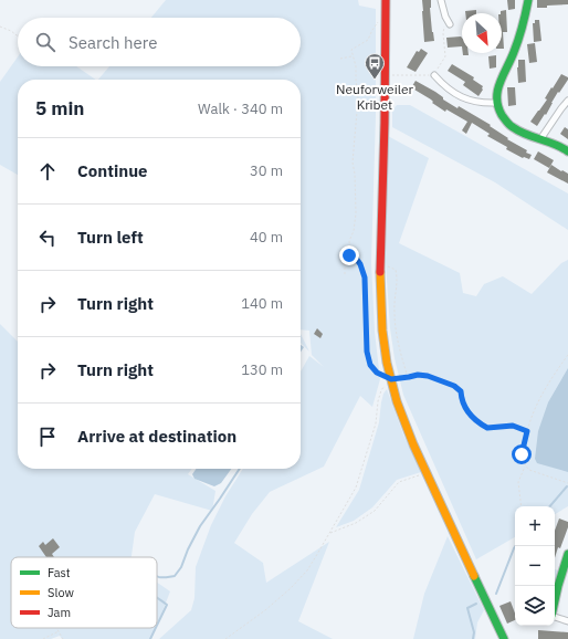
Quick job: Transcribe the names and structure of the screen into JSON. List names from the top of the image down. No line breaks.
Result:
{"places":{"bus stop":["Neuforweiler Kribet"]},"legend":["Fast","Slow","Jam"],"north":"bottom right","page":{"search":"Search here","heading":["5 min","Walk · 340 m"],"list":[["Continue","30 m"],["Turn left","40 m"],["Turn right","140 m"],["Turn right","130 m"],"Arrive at destination"],"map_buttons":["+","−"]}}
